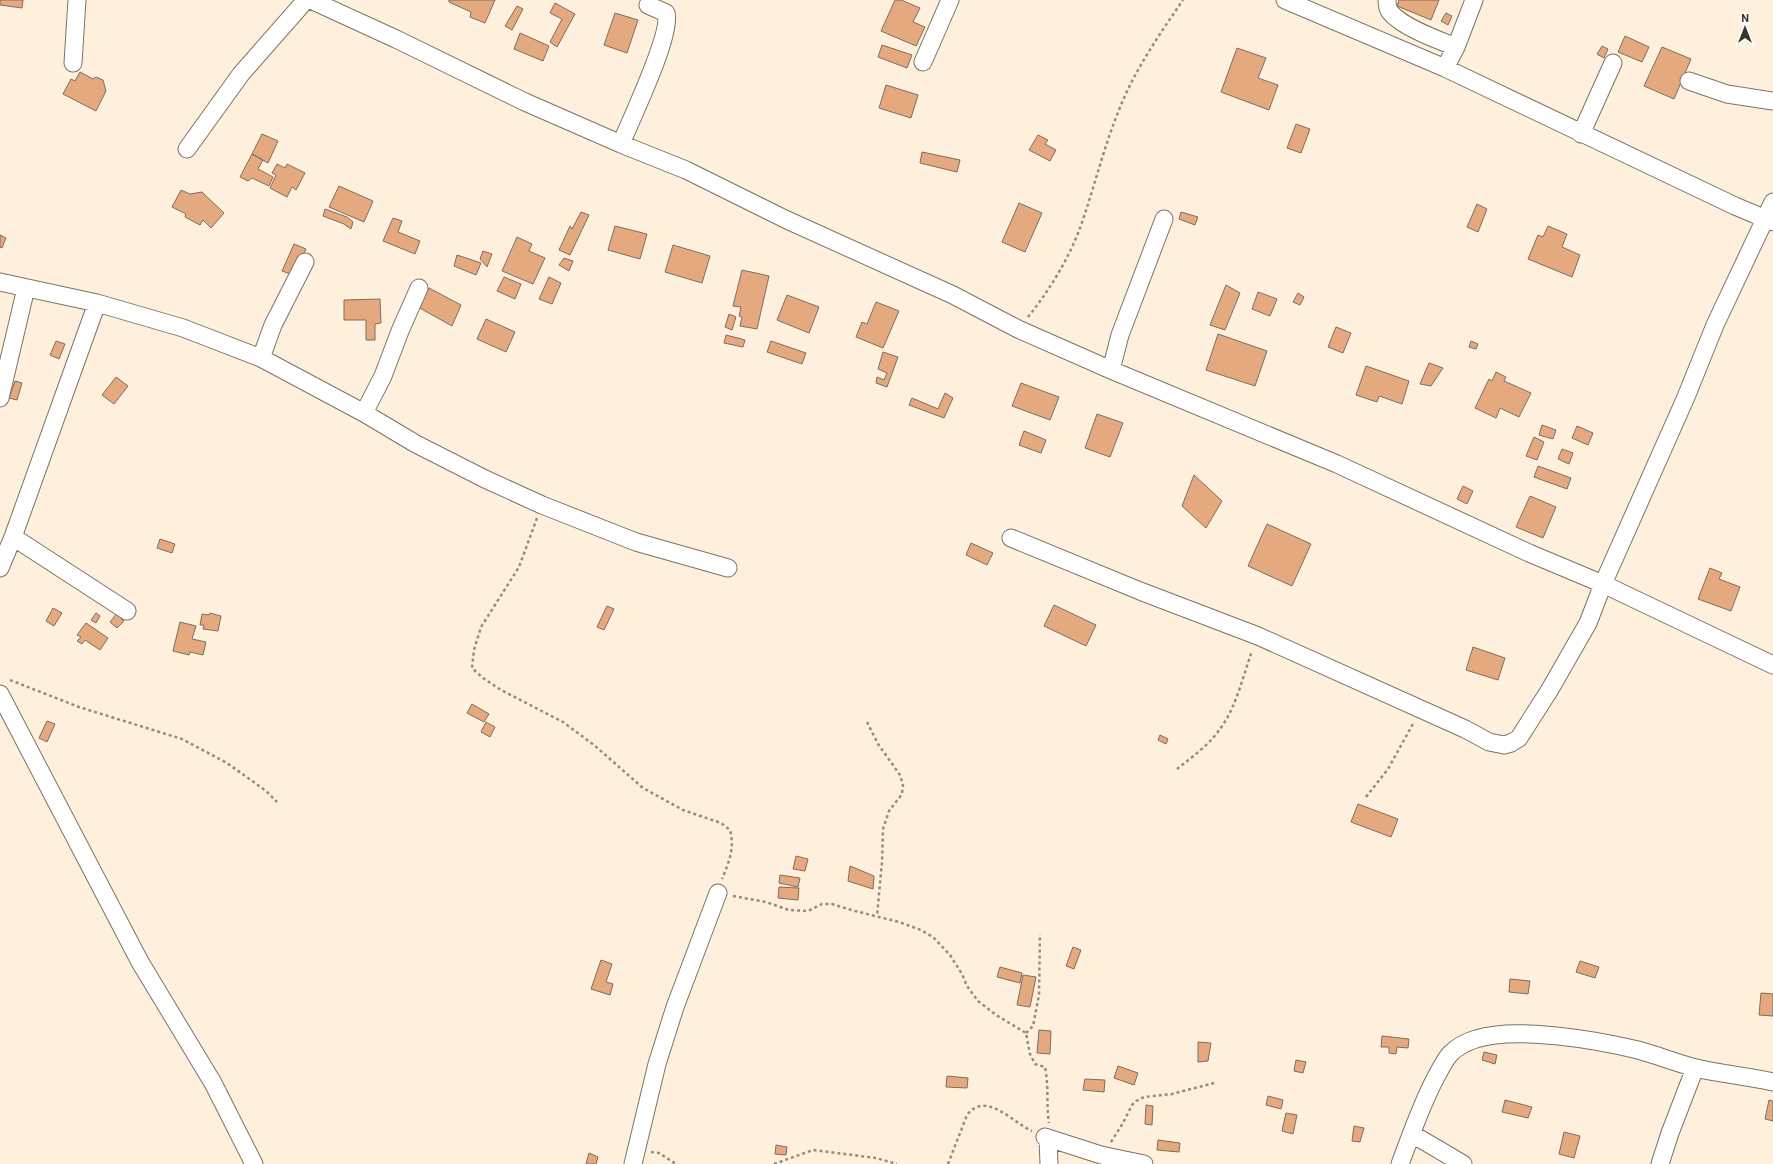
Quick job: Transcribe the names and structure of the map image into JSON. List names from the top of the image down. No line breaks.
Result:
{"north":"top"}
